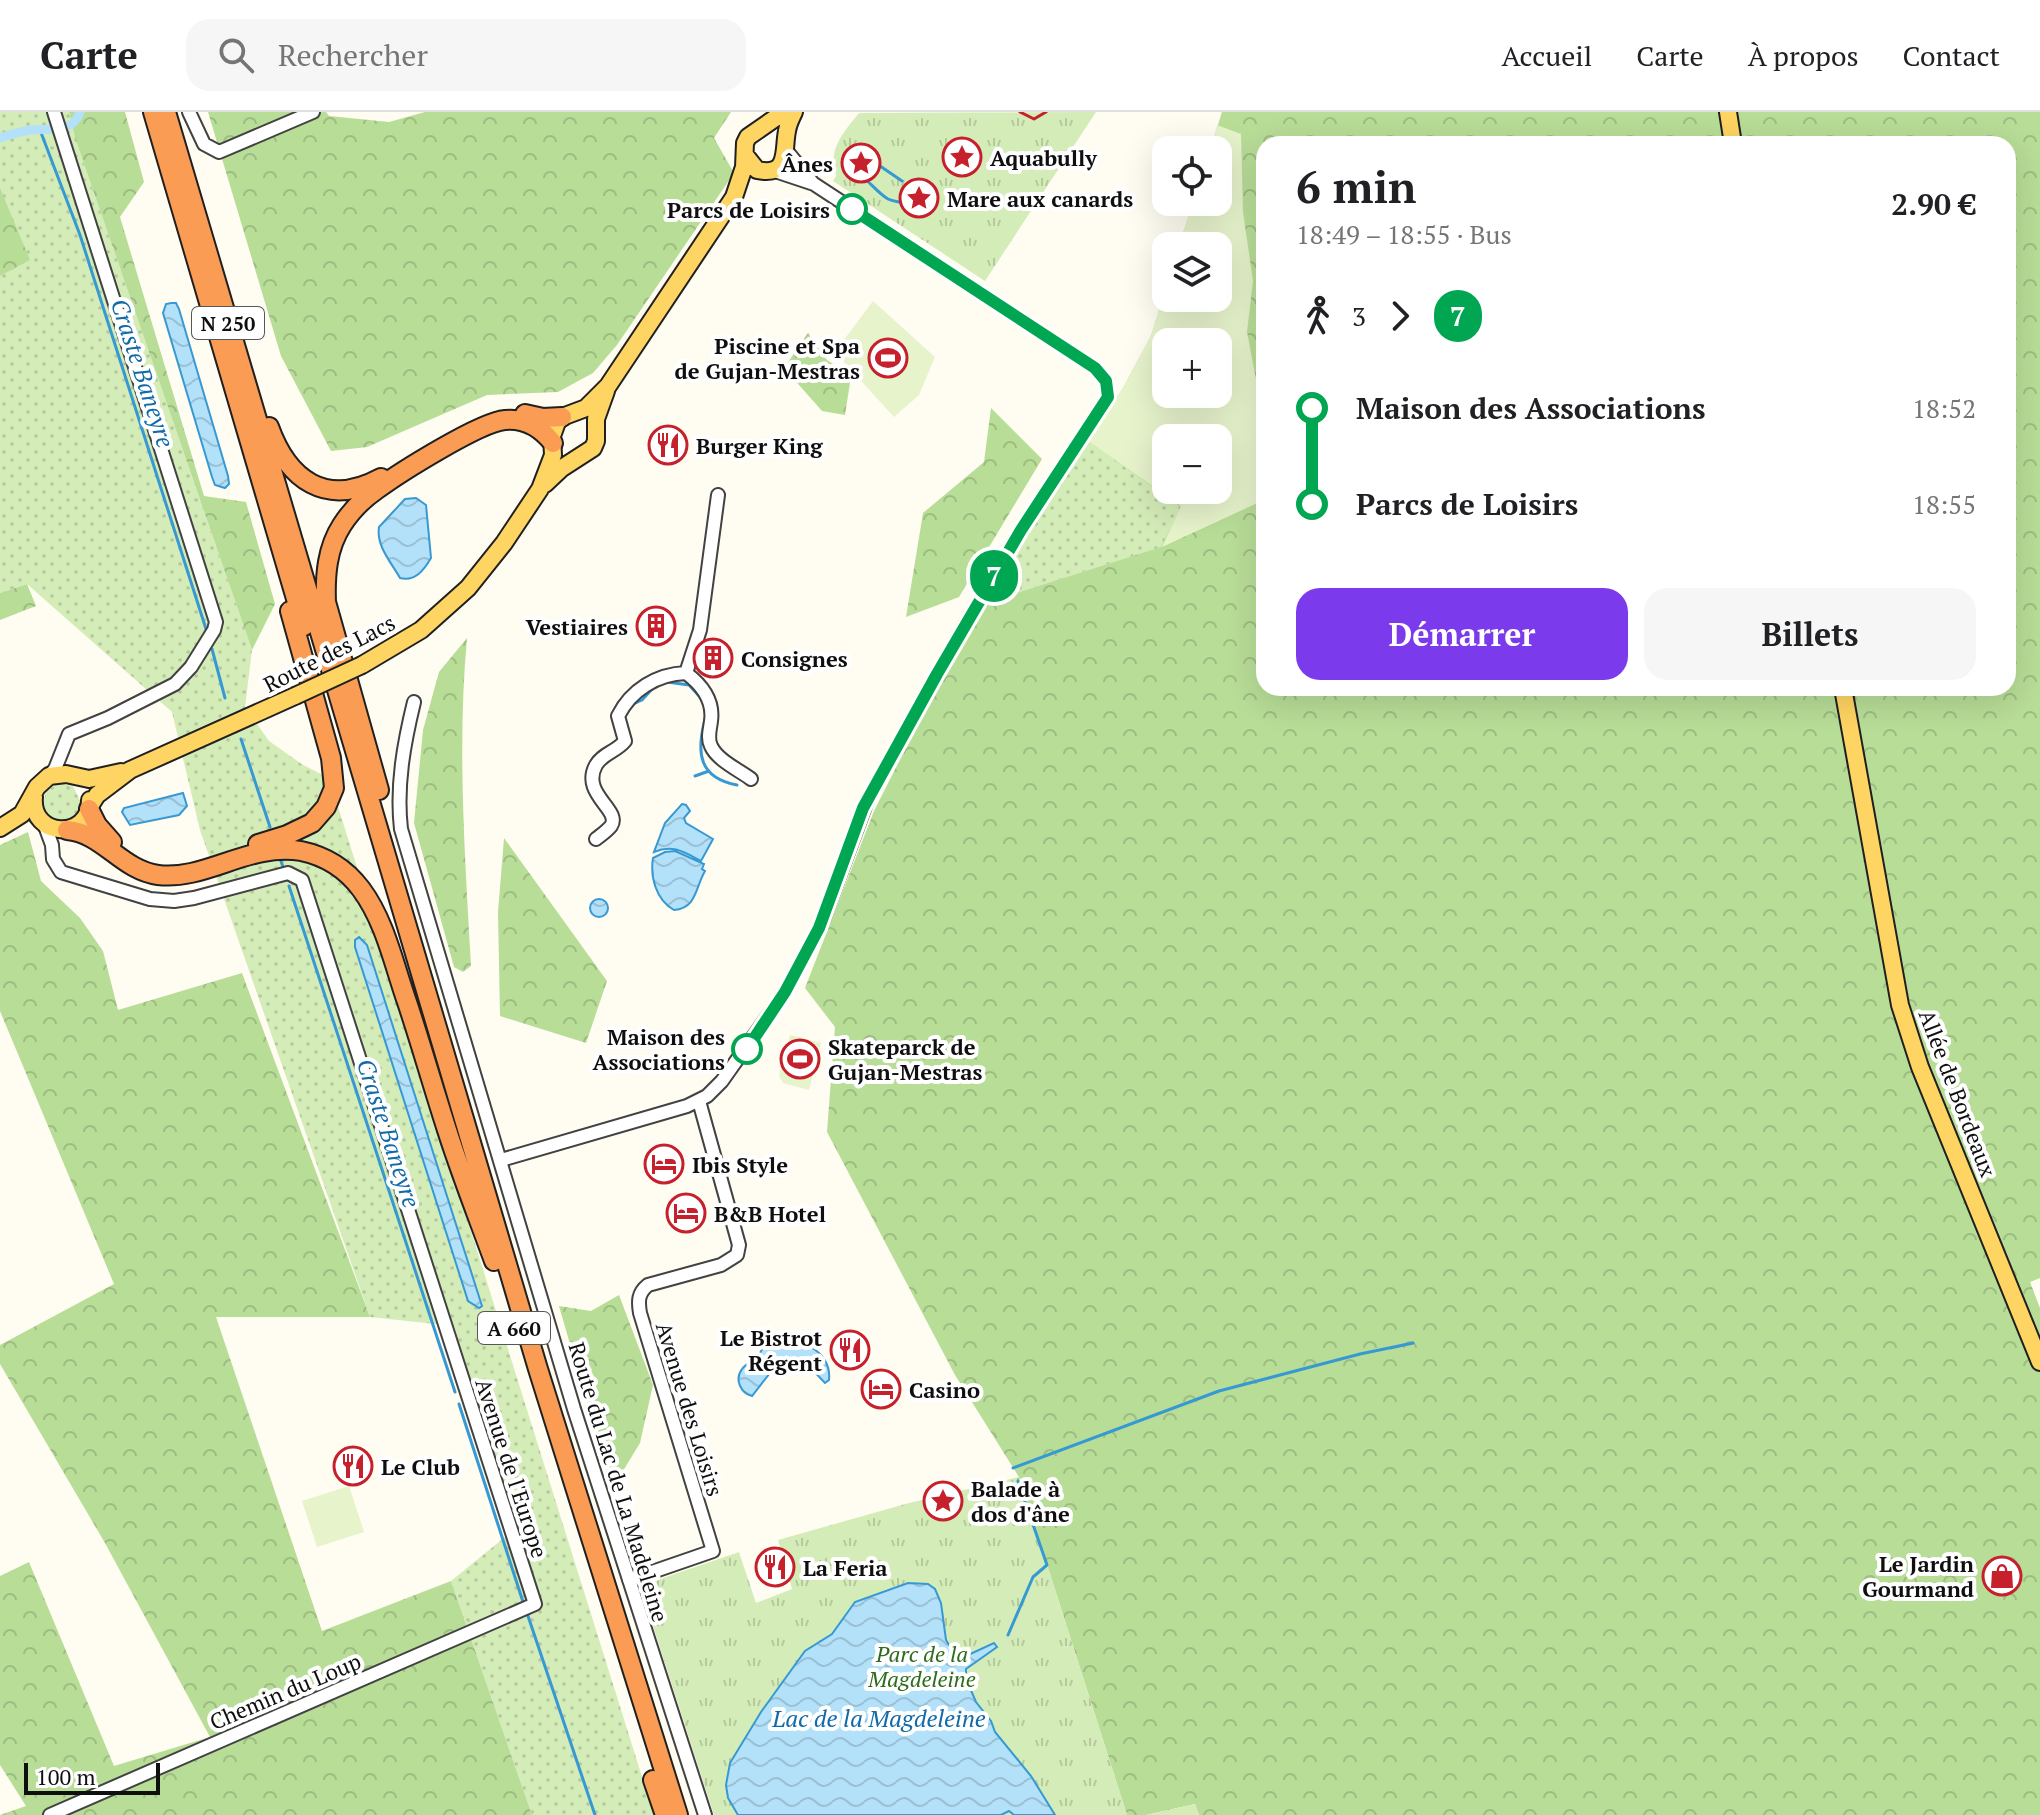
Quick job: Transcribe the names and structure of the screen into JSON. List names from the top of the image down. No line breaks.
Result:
{"streets":{"highway":["N 250","A 660"],"main road":["Route des Lacs","Allée de Bordeaux"],"street":["Avenue des Loisirs","Avenue de l'Europe","Route du Lac de La Madeleine","Chemin du Loup"]},"crossings":[["N 250","A 660"],["Route des Lacs","Avenue de l'Europe"],["Avenue des Loisirs","Route du Lac de La Madeleine"],["Avenue de l'Europe","Chemin du Loup"]],"water":["Craste Baneyre","Lac de la Magdeleine"],"parks":["Parc de la Magdeleine"],"places":{"place":["Aquabully","Ânes","Mare aux canards","Balade à dos d'âne"],"other":["Parcs de Loisirs","Maison des Associations"],"sports":["Piscine et Spa de Gujan-Mestras","Skateparck de Gujan-Mestras"],"restaurant":["Burger King","Le Bistrot Régent","Le Club","La Feria"],"building":["Vestiaires","Consignes"],"hotel":["Ibis Style","B&B Hotel","Casino"],"shop":["Le Jardin Gourmand"]},"lines":["bus line 7"],"scale_bar":"100 m","page":{"header":"Carte","search":"Rechercher","nav":["Accueil","Carte","À propos","Contact"],"on_map":"7","map_buttons":["+","−"],"heading":["6 min","18:49 – 18:55 · Bus","2.90 €"],"legs":["3","7"],"list":[{"name":"Maison des Associations","value":"18:52"},{"name":"Parcs de Loisirs","value":"18:55"}],"buttons":["Démarrer","Billets"],"scale":"100 m"}}
